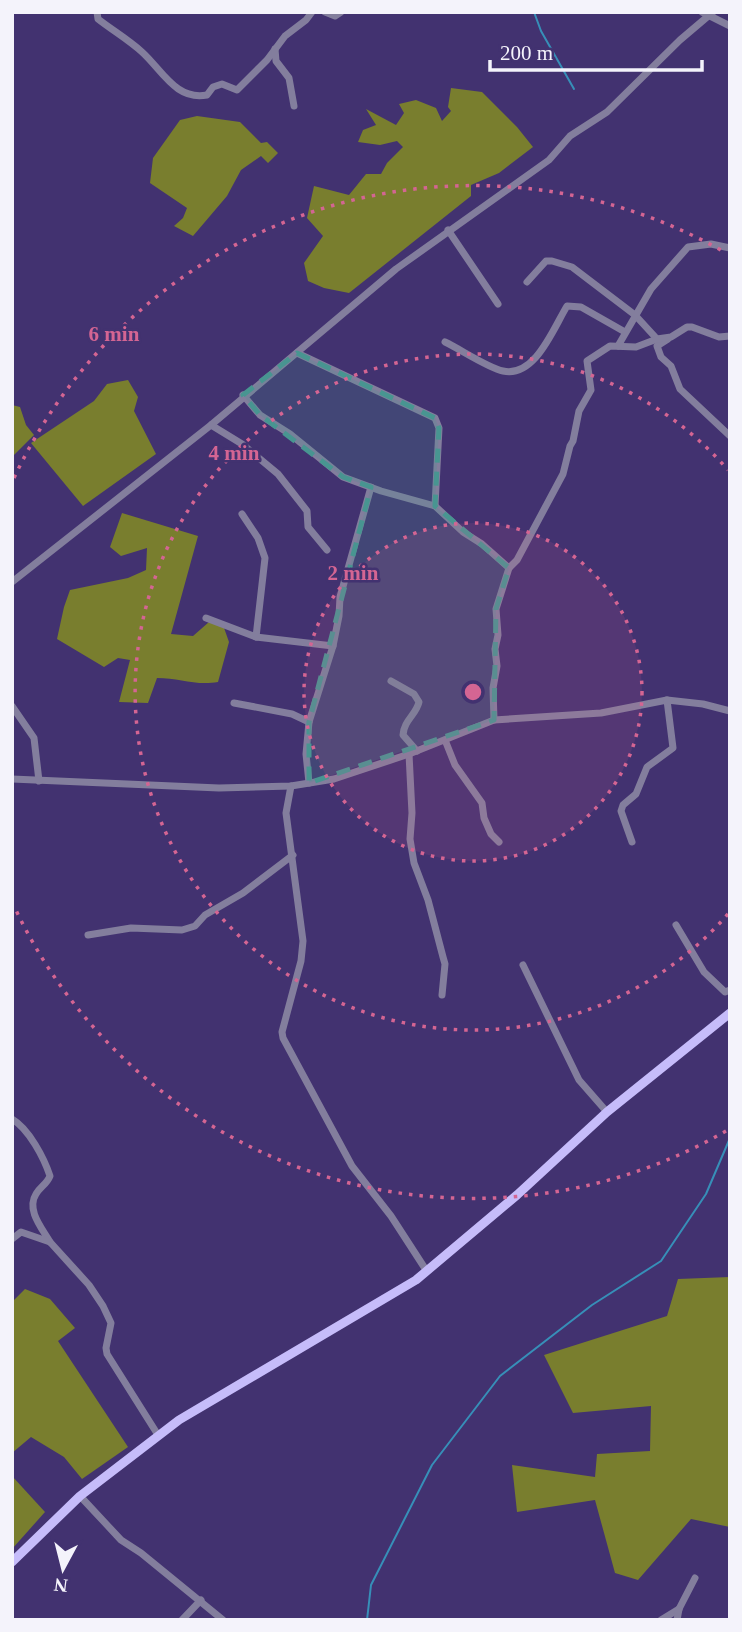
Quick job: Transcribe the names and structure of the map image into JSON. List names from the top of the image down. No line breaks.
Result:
{"scale_bar":"200 m","north":"bottom","rings":["6 min","4 min","2 min"]}
